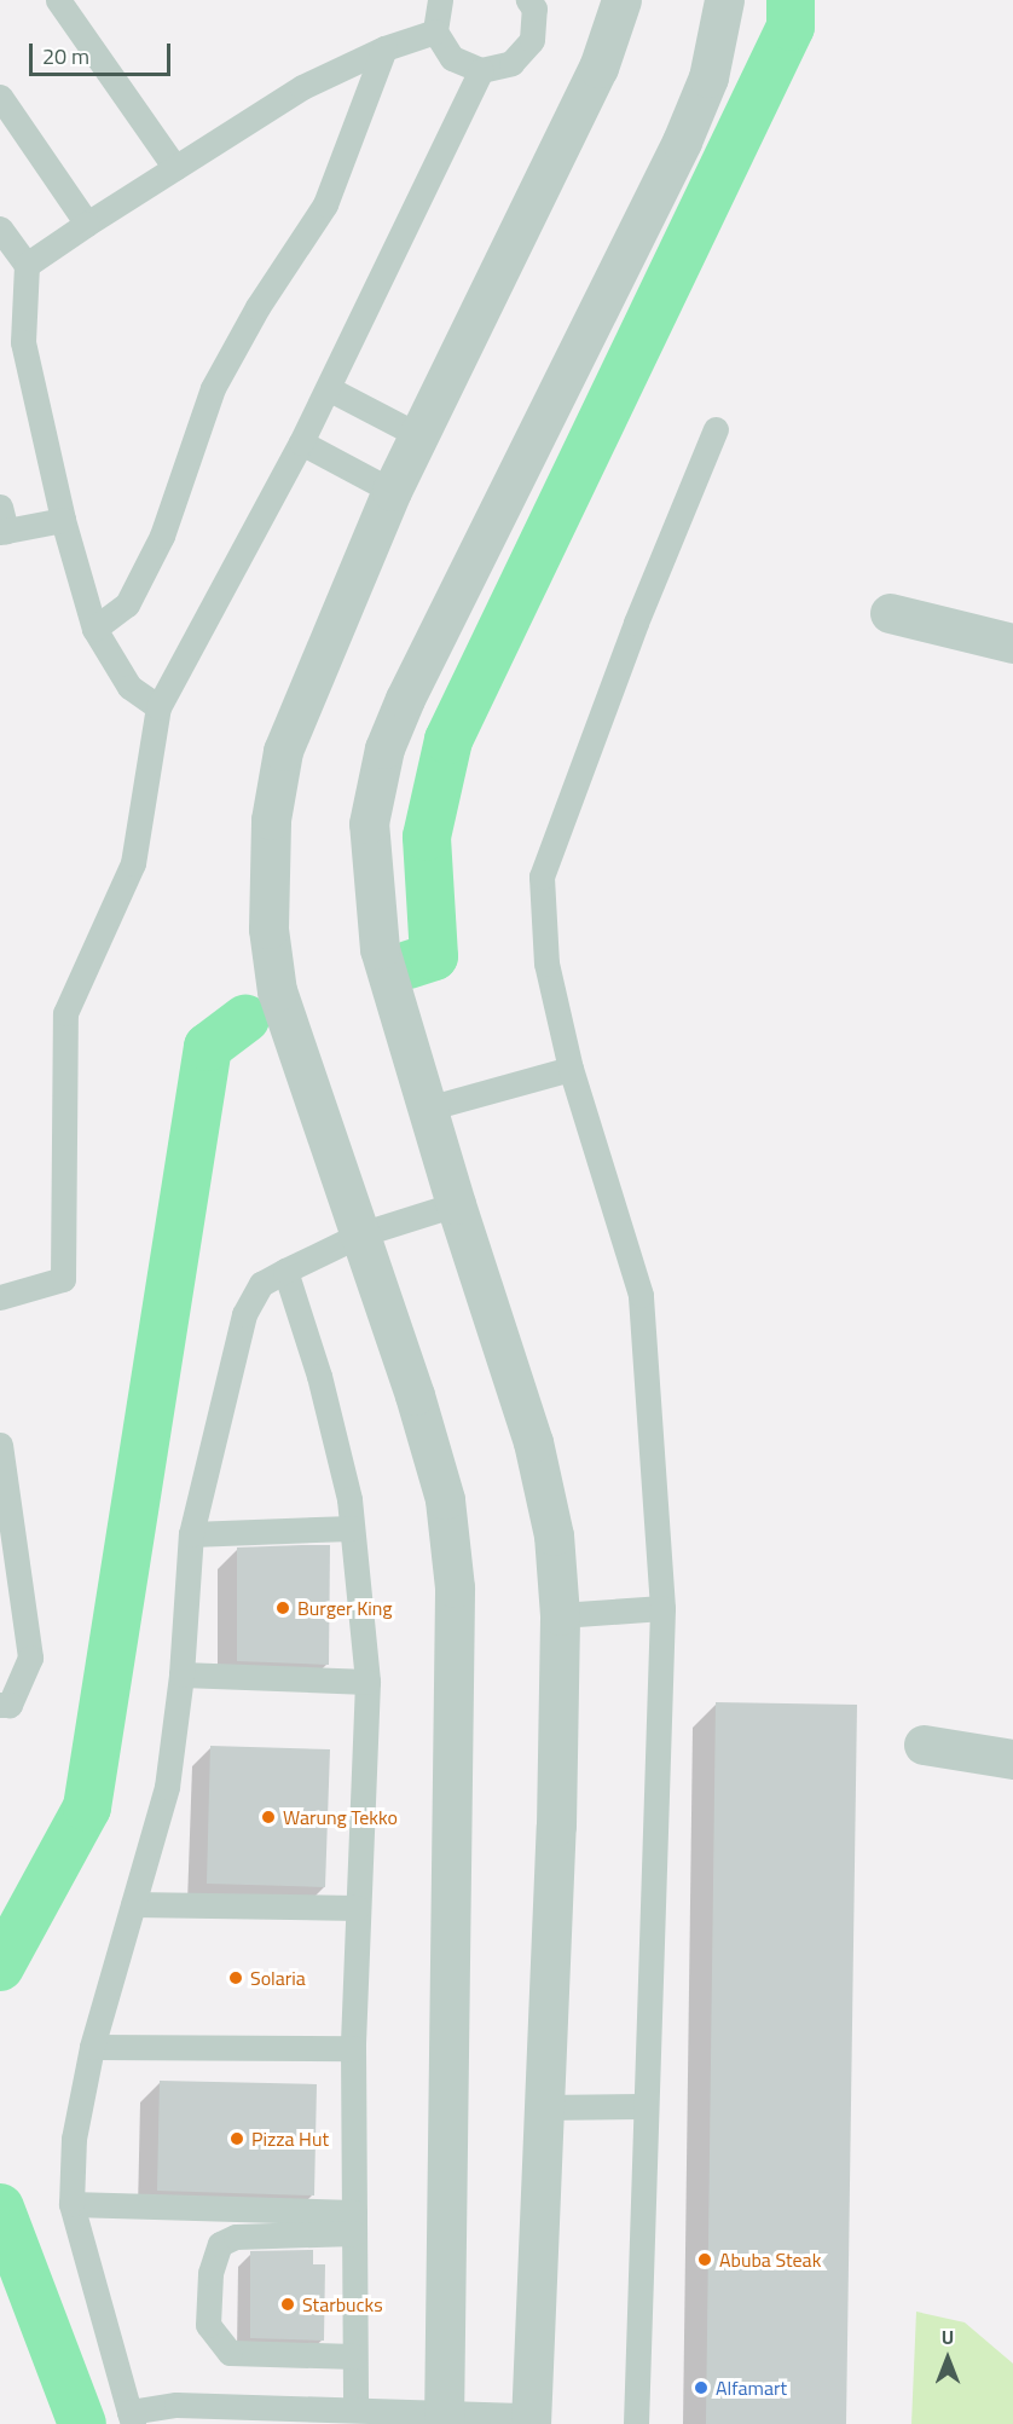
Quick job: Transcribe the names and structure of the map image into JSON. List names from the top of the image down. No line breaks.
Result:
{"places":["Burger King","Warung Tekko","Solaria","Pizza Hut","Abuba Steak","Starbucks","Alfamart"],"scale_bar":"20 m","north":"top"}
